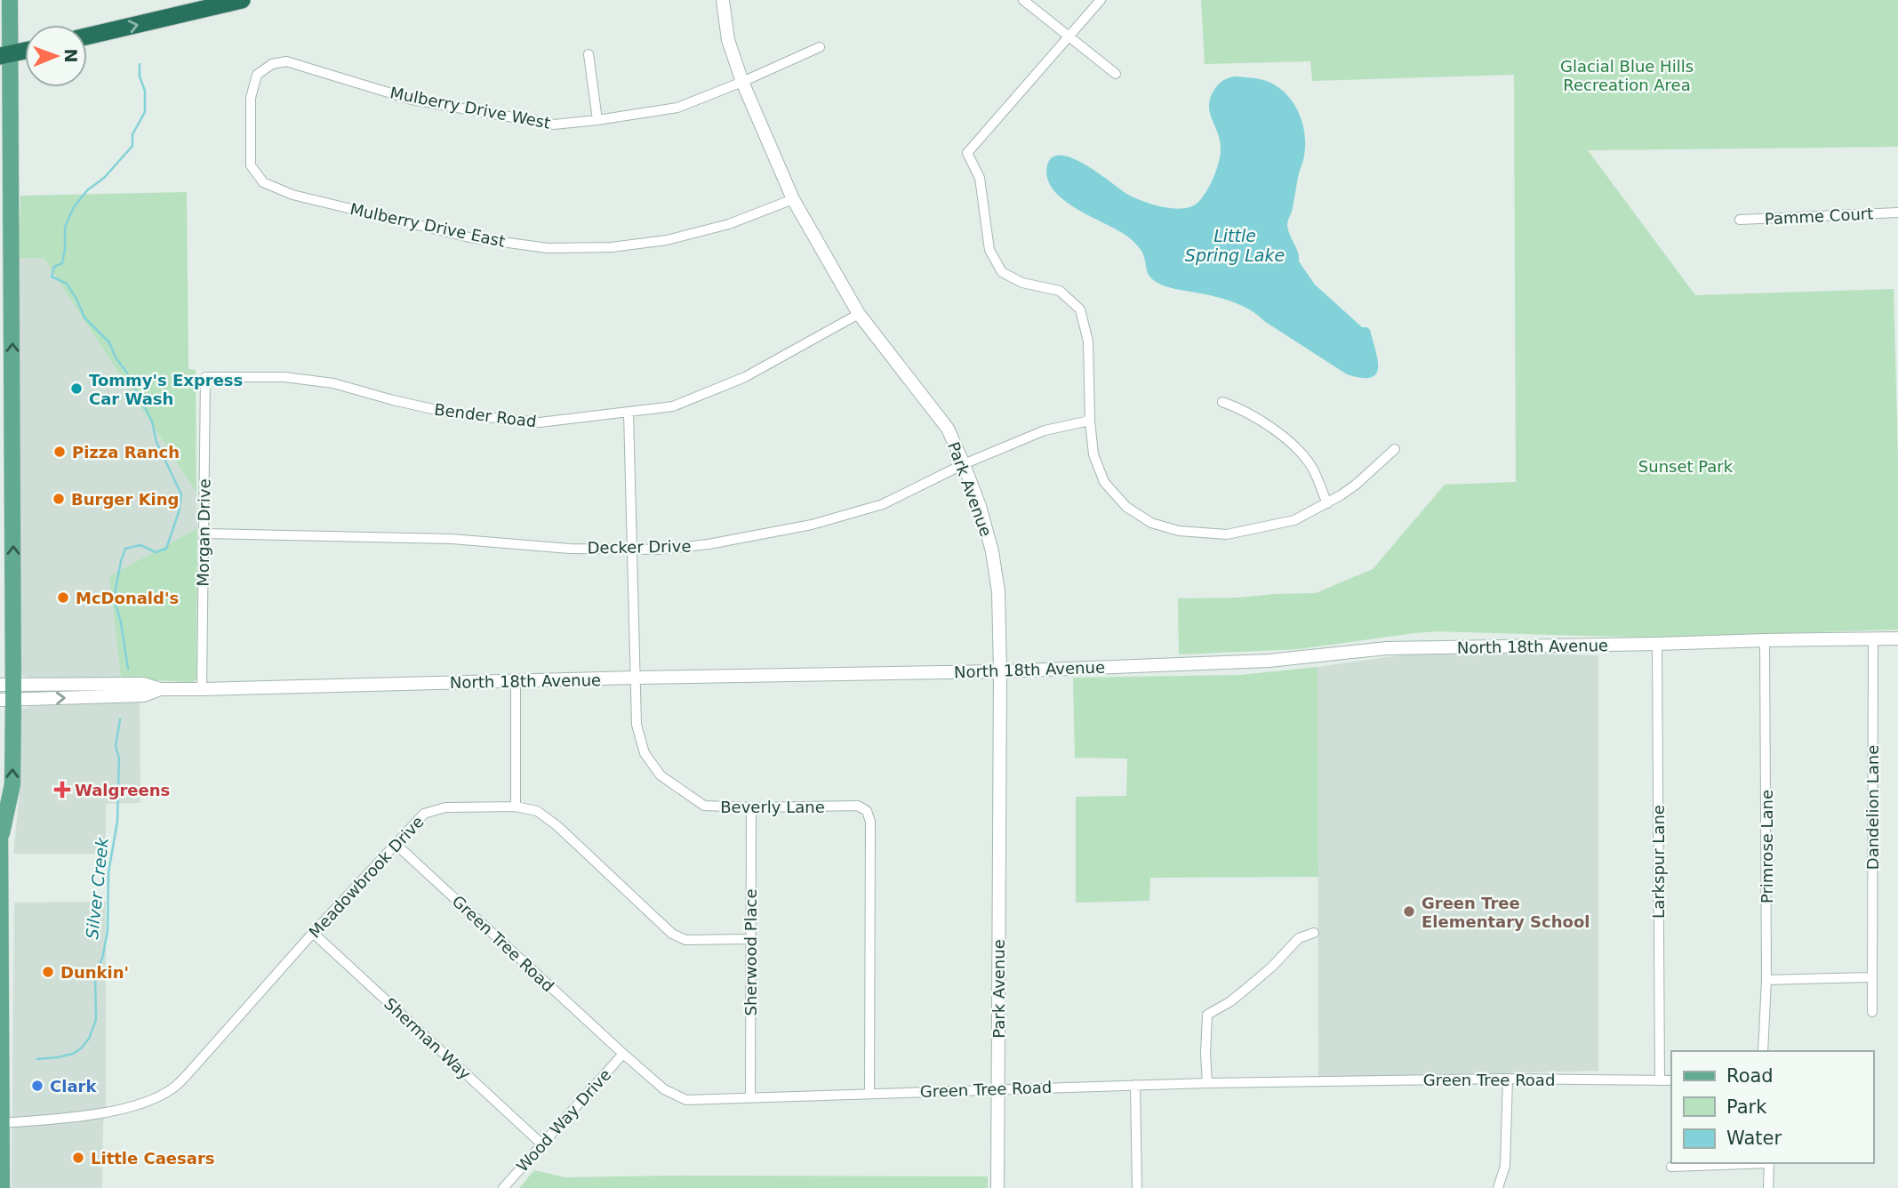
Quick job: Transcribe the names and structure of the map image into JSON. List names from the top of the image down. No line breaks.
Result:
{"streets":{"street":["Mulberry Drive West","Pamme Court","Mulberry Drive East","Bender Road","Park Avenue","Morgan Drive","Decker Drive","North 18th Avenue","Beverly Lane","Dandelion Lane","Primrose Lane","Larkspur Lane","Meadowbrook Drive","Green Tree Road","Sherwood Place","Sherman Way","Wood Way Drive"]},"crossings":[["Mulberry Drive West","Mulberry Drive East"],["Mulberry Drive West","Park Avenue"],["Mulberry Drive East","Park Avenue"],["Bender Road","Park Avenue"],["Bender Road","Morgan Drive"],["Bender Road","Beverly Lane"],["Park Avenue","Decker Drive"],["Park Avenue","North 18th Avenue"],["Park Avenue","Green Tree Road"],["Morgan Drive","Decker Drive"],["Morgan Drive","North 18th Avenue"],["Decker Drive","Beverly Lane"],["North 18th Avenue","Beverly Lane"],["North 18th Avenue","Dandelion Lane"],["North 18th Avenue","Primrose Lane"],["North 18th Avenue","Larkspur Lane"],["Beverly Lane","Green Tree Road"],["Beverly Lane","Sherwood Place"],["Larkspur Lane","Green Tree Road"],["Meadowbrook Drive","Green Tree Road"],["Meadowbrook Drive","Sherwood Place"],["Meadowbrook Drive","Sherman Way"],["Green Tree Road","Sherwood Place"],["Green Tree Road","Wood Way Drive"],["Sherman Way","Wood Way Drive"]],"water":["Little Spring Lake","Silver Creek"],"parks":["Glacial Blue Hills Recreation Area","Sunset Park"],"places":{"other":["Tommy's Express Car Wash","Pizza Ranch","Burger King","McDonald's","Green Tree Elementary School","Dunkin'","Clark","Little Caesars"],"health":["Walgreens"]},"legend":["Road","Park","Water"],"north":"right"}
